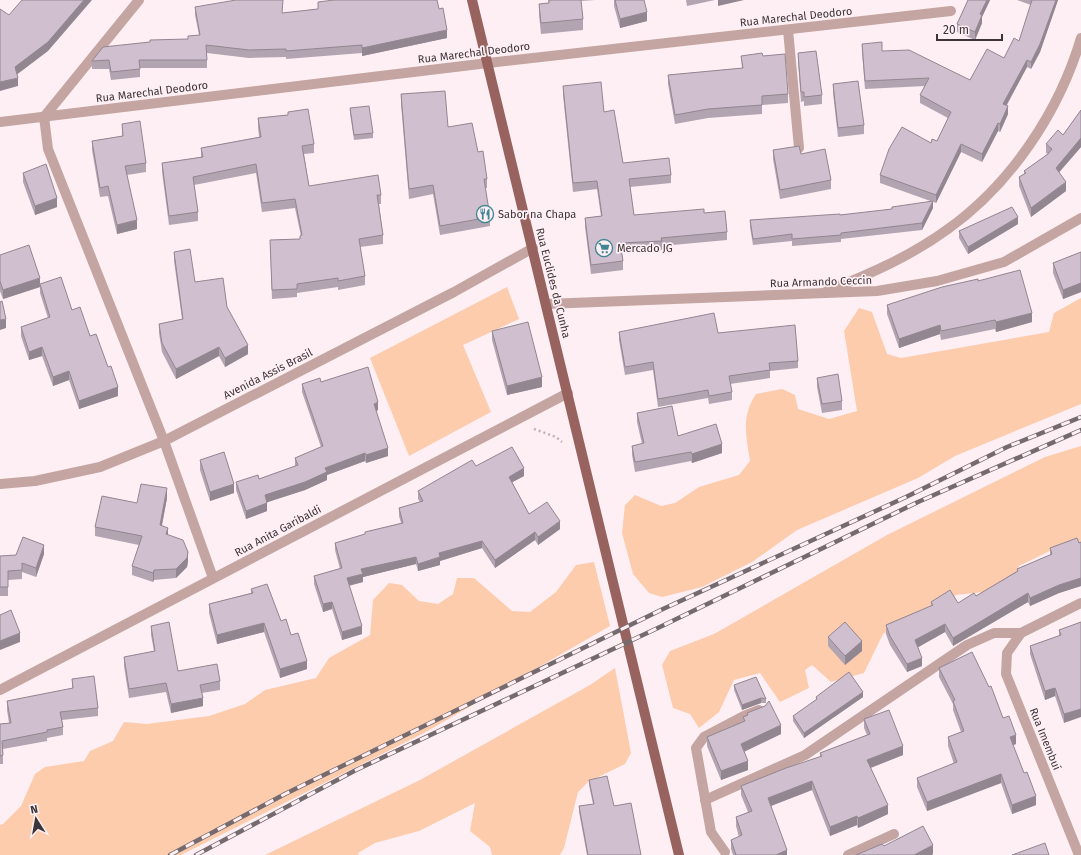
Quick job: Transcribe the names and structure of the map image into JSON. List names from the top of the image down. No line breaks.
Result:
{"streets":{"main road":["Rua Euclides da Cunha"],"street":["Rua Marechal Deodoro","Rua Armando Ceccin","Avenida Assis Brasil","Rua Anita Garibaldi","Rua Imembuí"]},"crossings":[["Rua Marechal Deodoro","Rua Euclides da Cunha"],["Rua Armando Ceccin","Rua Euclides da Cunha"],["Rua Euclides da Cunha","Avenida Assis Brasil"],["Rua Euclides da Cunha","Rua Anita Garibaldi"]],"places":{"restaurant":["Sabor na Chapa"],"supermarket":["Mercado JG"]},"scale_bar":"20 m","north":"top"}
